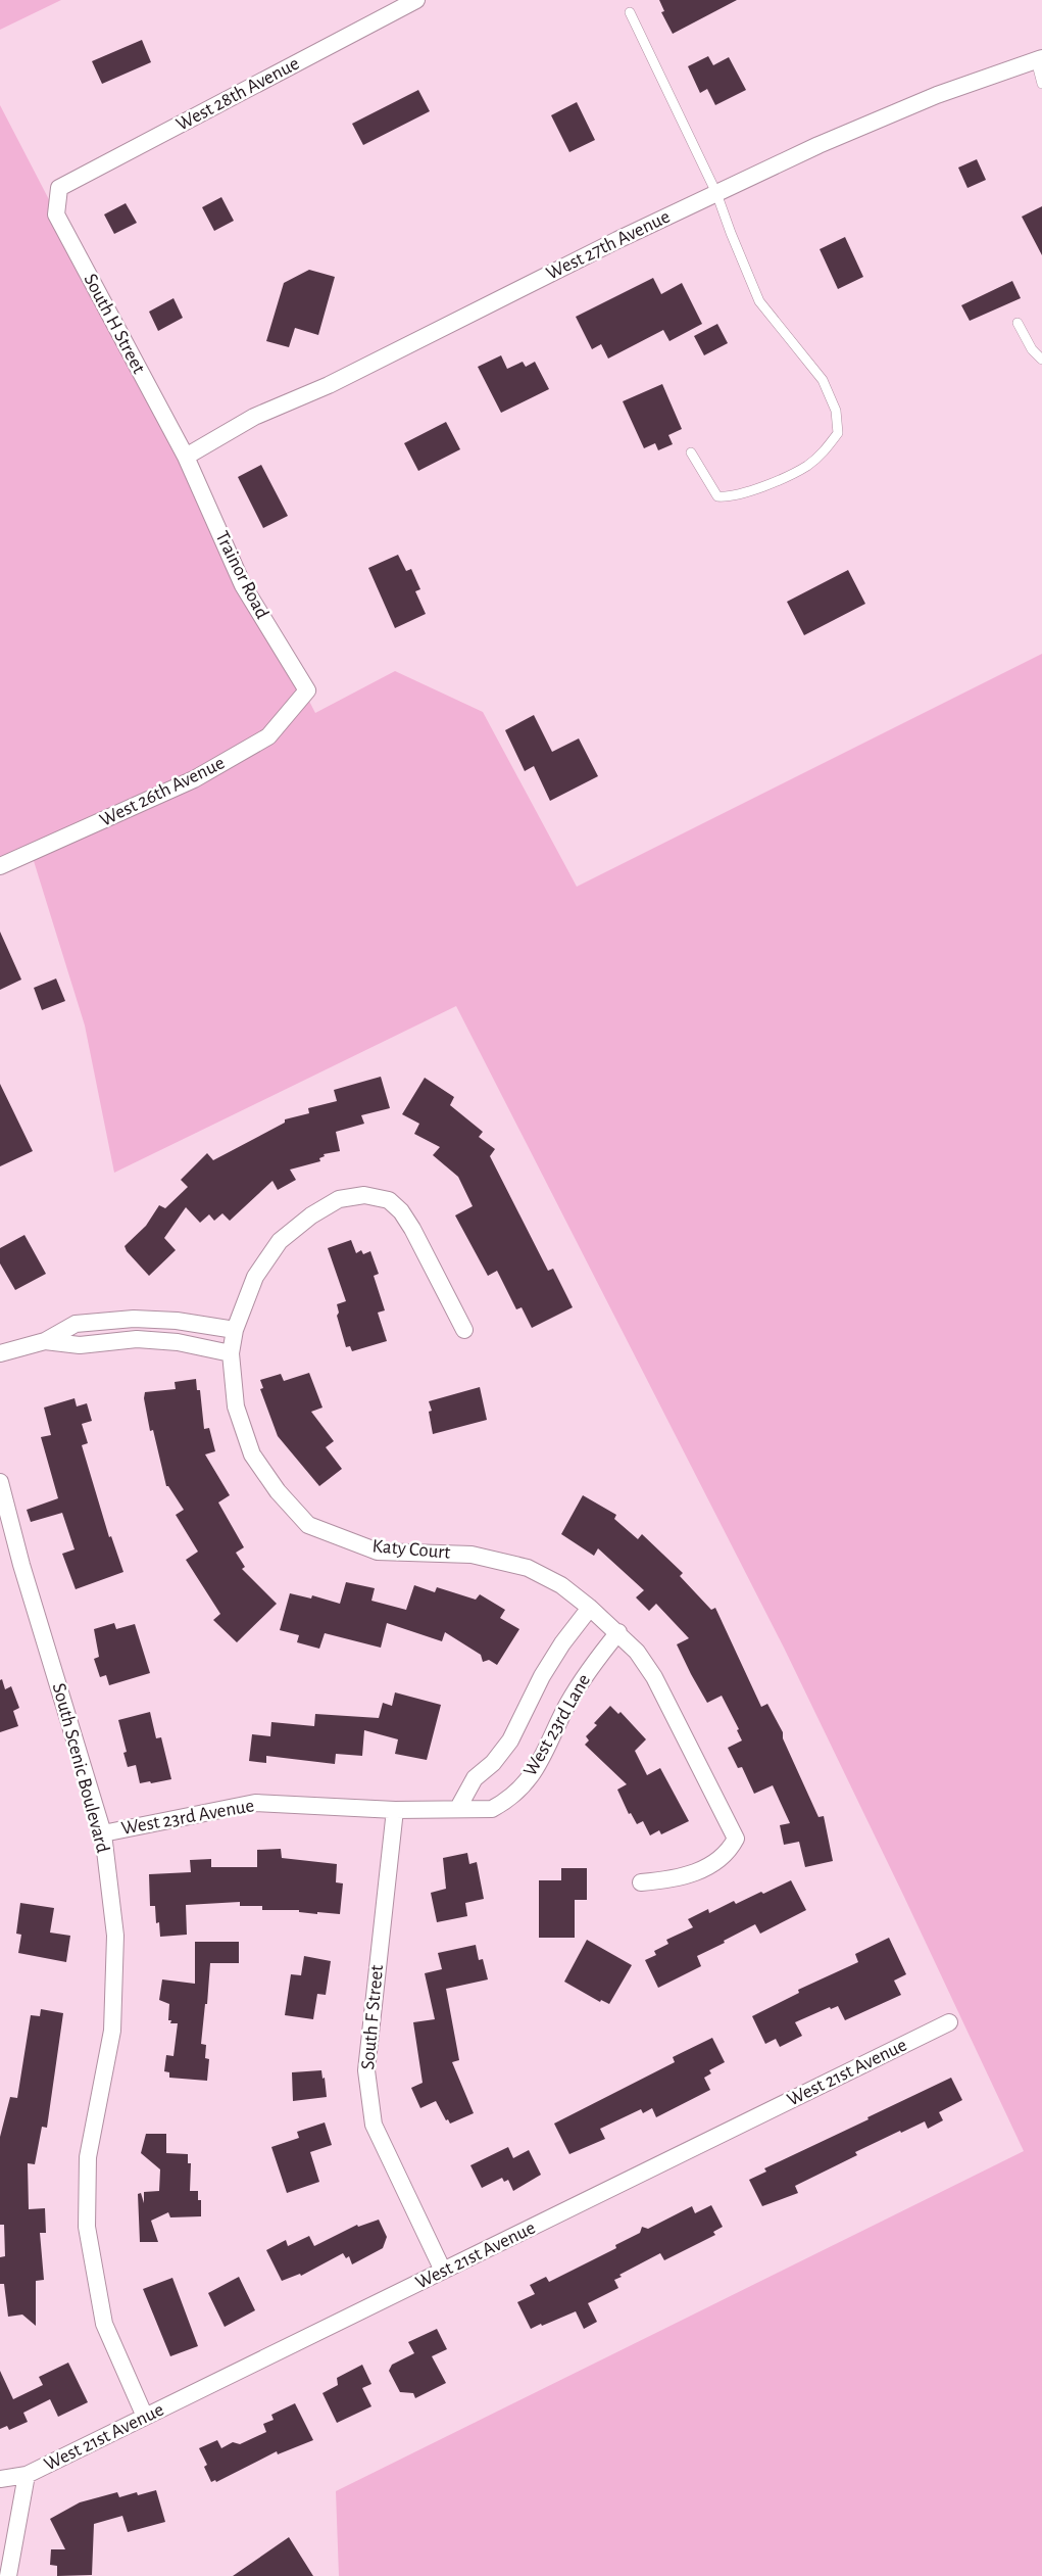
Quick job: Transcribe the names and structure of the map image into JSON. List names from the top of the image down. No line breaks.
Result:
{"streets":{"street":["West 28th Avenue","West 27th Avenue","South H Street","Trainor Road","West 26th Avenue","Katy Court","West 23rd Lane","South Scenic Boulevard","West 23rd Avenue","South F Street","West 21st Avenue"]},"crossings":[["West 28th Avenue","South H Street"],["West 27th Avenue","South H Street"],["West 27th Avenue","Trainor Road"],["South H Street","Trainor Road"],["Trainor Road","West 26th Avenue"],["Katy Court","West 23rd Lane"],["West 23rd Lane","West 23rd Avenue"],["West 23rd Lane","South F Street"],["South Scenic Boulevard","West 23rd Avenue"],["South Scenic Boulevard","West 21st Avenue"],["West 23rd Avenue","South F Street"],["South F Street","West 21st Avenue"]]}
